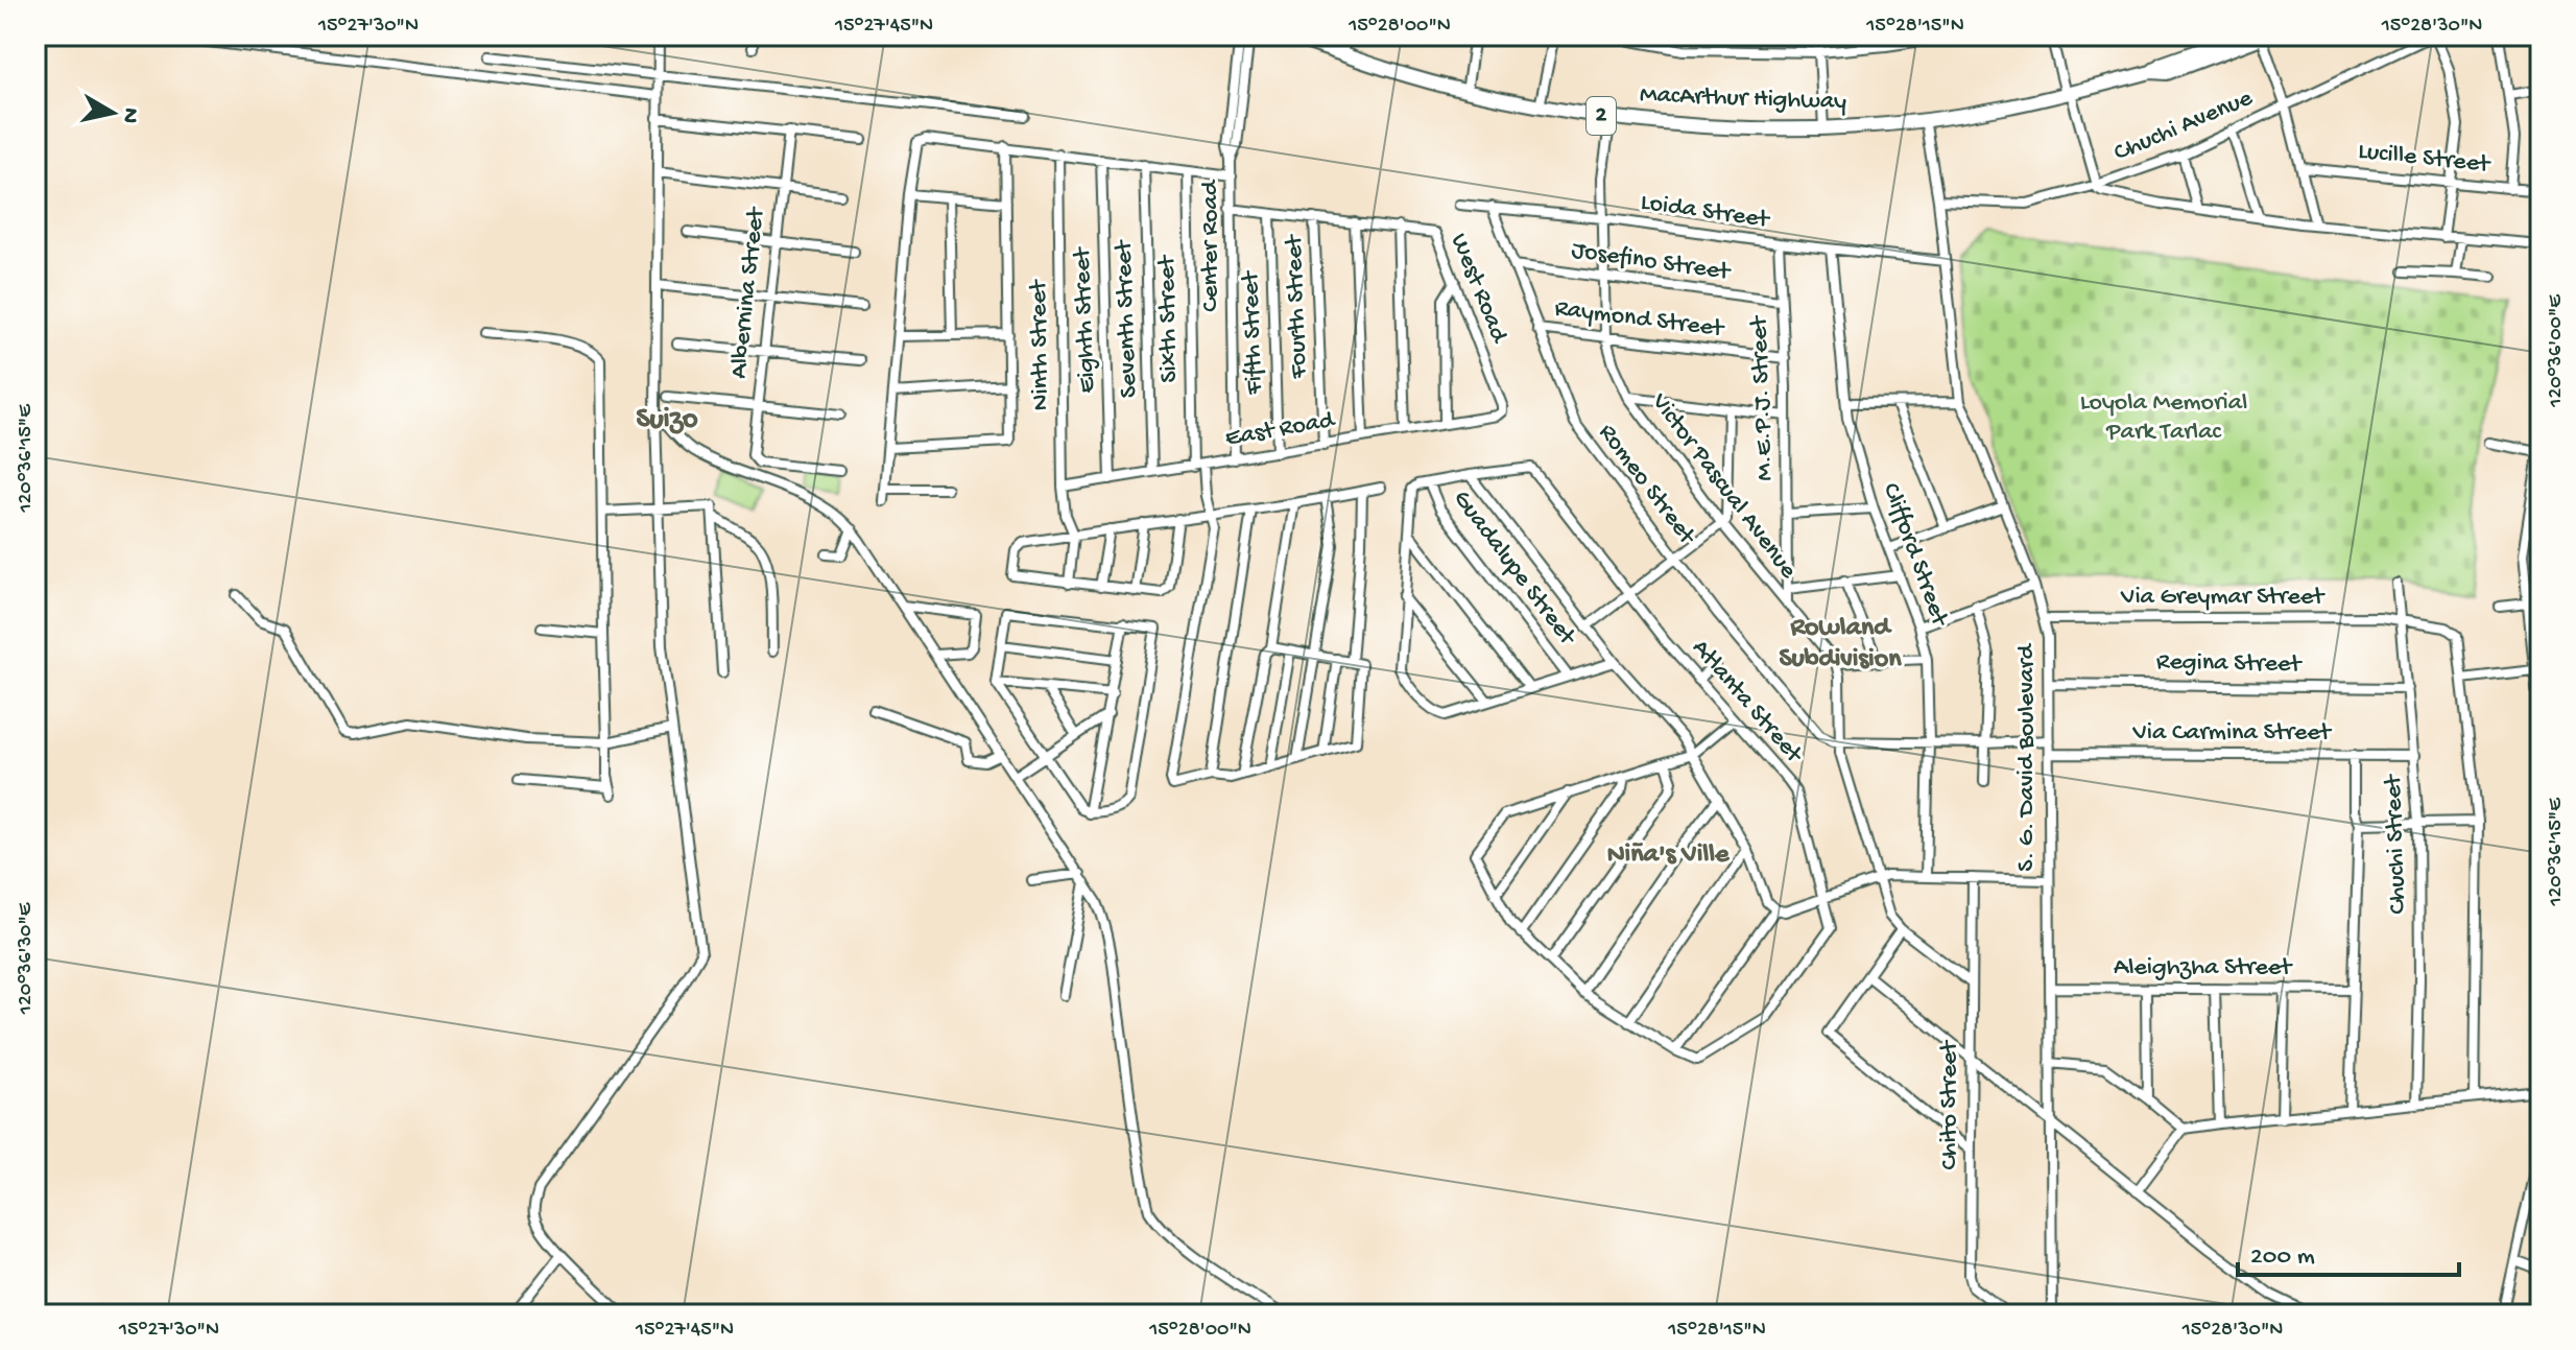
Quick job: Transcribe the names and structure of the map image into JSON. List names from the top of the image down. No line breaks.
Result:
{"streets":{"highway":["MacArthur Highway","2"],"street":["Chuchi Avenue","Lucille Street","Loida Street","Center Road","Josefino Street","West Road","Albernina Street","Fourth Street","Seventh Street","Sixth Street","Raymond Street","Eighth Street","Fifth Street","Ninth Street","M.E.P.J. Street","East Road","Romeo Street","Victor Pascual Avenue","Clifford Street","Guadalupe Street","Via Greymar Street","Regina Street","Atlanta Street","Via Carmina Street","S. G. David Boulevard","Chuchi Street","Aleighzha Street","Chito Street"]},"crossings":[["MacArthur Highway","Victor Pascual Avenue"],["MacArthur Highway","S. G. David Boulevard"],["Chuchi Avenue","S. G. David Boulevard"],["Loida Street","M.E.P.J. Street"],["Loida Street","Romeo Street"],["Loida Street","Victor Pascual Avenue"],["Loida Street","Clifford Street"],["Loida Street","S. G. David Boulevard"],["Center Road","West Road"],["Center Road","East Road"],["Josefino Street","M.E.P.J. Street"],["Josefino Street","Romeo Street"],["Josefino Street","Victor Pascual Avenue"],["West Road","Fourth Street"],["West Road","Fifth Street"],["West Road","East Road"],["Fourth Street","East Road"],["Seventh Street","East Road"],["Sixth Street","East Road"],["Raymond Street","M.E.P.J. Street"],["Raymond Street","Romeo Street"],["Raymond Street","Victor Pascual Avenue"],["Eighth Street","East Road"],["Fifth Street","East Road"],["Ninth Street","East Road"],["M.E.P.J. Street","Victor Pascual Avenue"],["Via Greymar Street","S. G. David Boulevard"],["Via Greymar Street","Chuchi Street"],["Regina Street","S. G. David Boulevard"],["Regina Street","Chuchi Street"],["Via Carmina Street","S. G. David Boulevard"],["Via Carmina Street","Chuchi Street"],["S. G. David Boulevard","Aleighzha Street"]],"districts":["Suizo","Rowland Subdivision","Niña's Ville"],"parks":["Loyola Memorial Park Tarlac"],"scale_bar":"200 m","north":"right","coordinates":["15°27'30\"N","15°27'45\"N","15°28'00\"N","15°28'15\"N","15°28'30\"N","120°36'00\"E","120°36'15\"E","120°36'30\"E"]}
